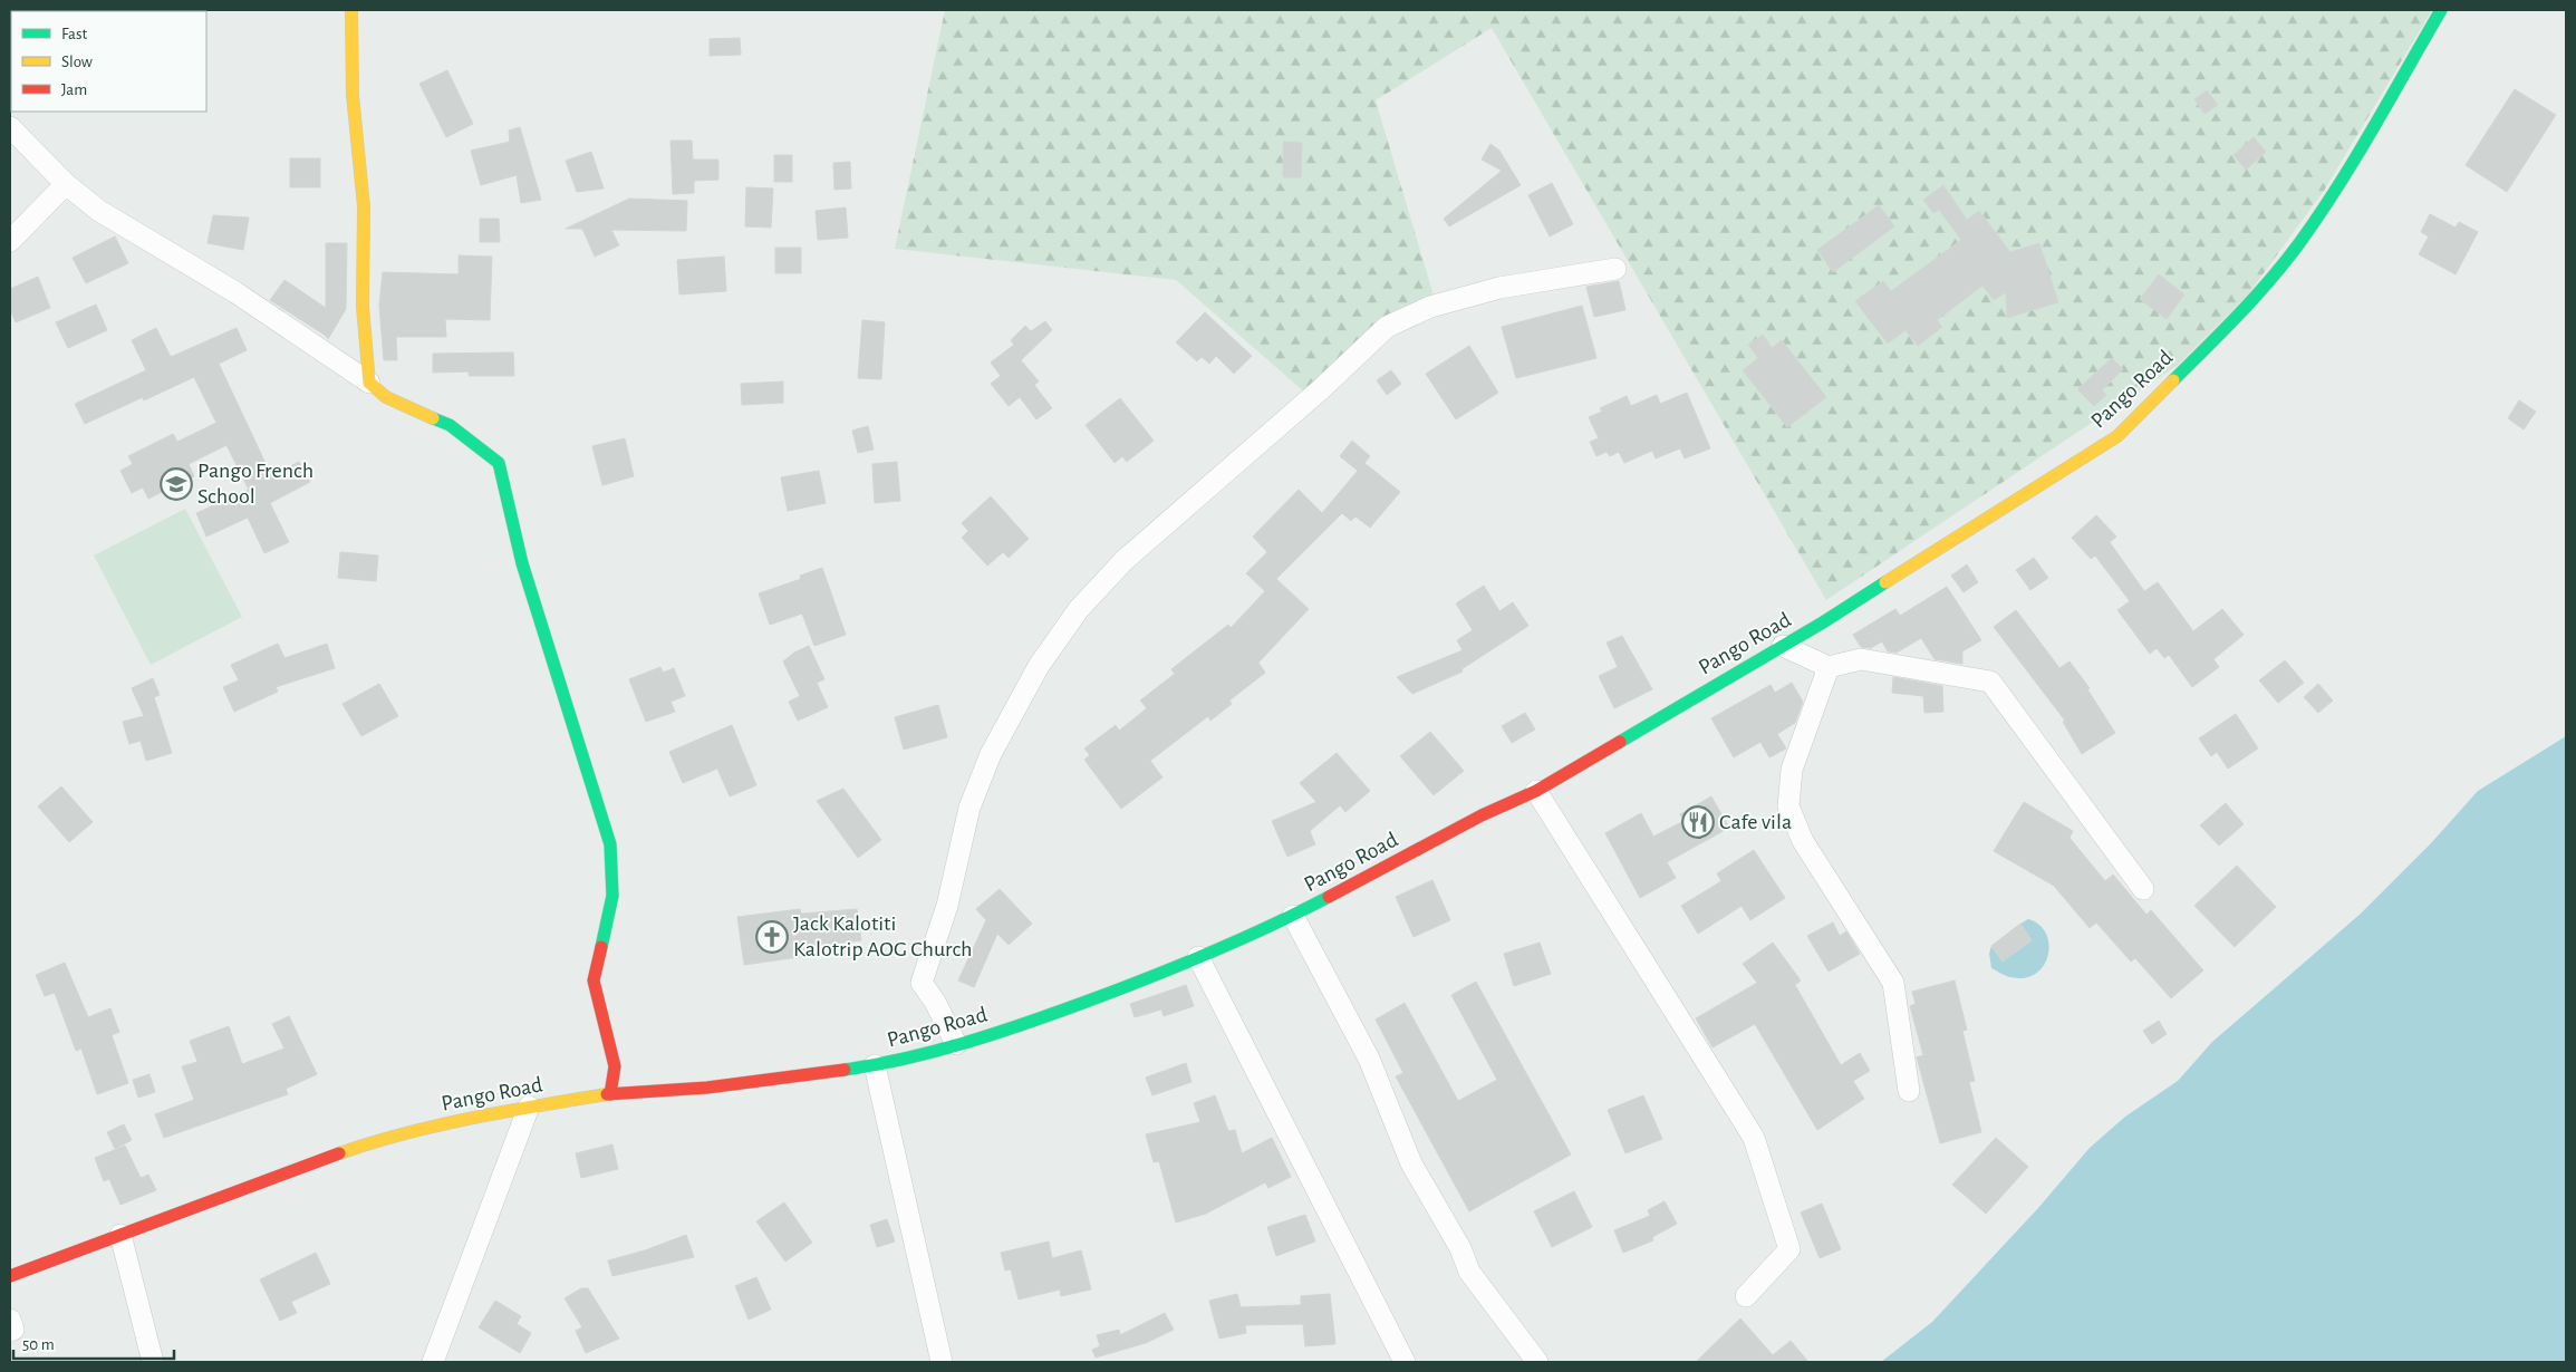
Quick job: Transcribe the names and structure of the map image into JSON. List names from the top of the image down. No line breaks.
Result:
{"streets":{"street":["Pango Road"]},"places":{"school or university":["Pango French School"],"restaurant":["Cafe vila"],"church":["Jack Kalotiti Kalotrip AOG Church"]},"legend":["Fast","Slow","Jam"],"scale_bar":"50 m"}
